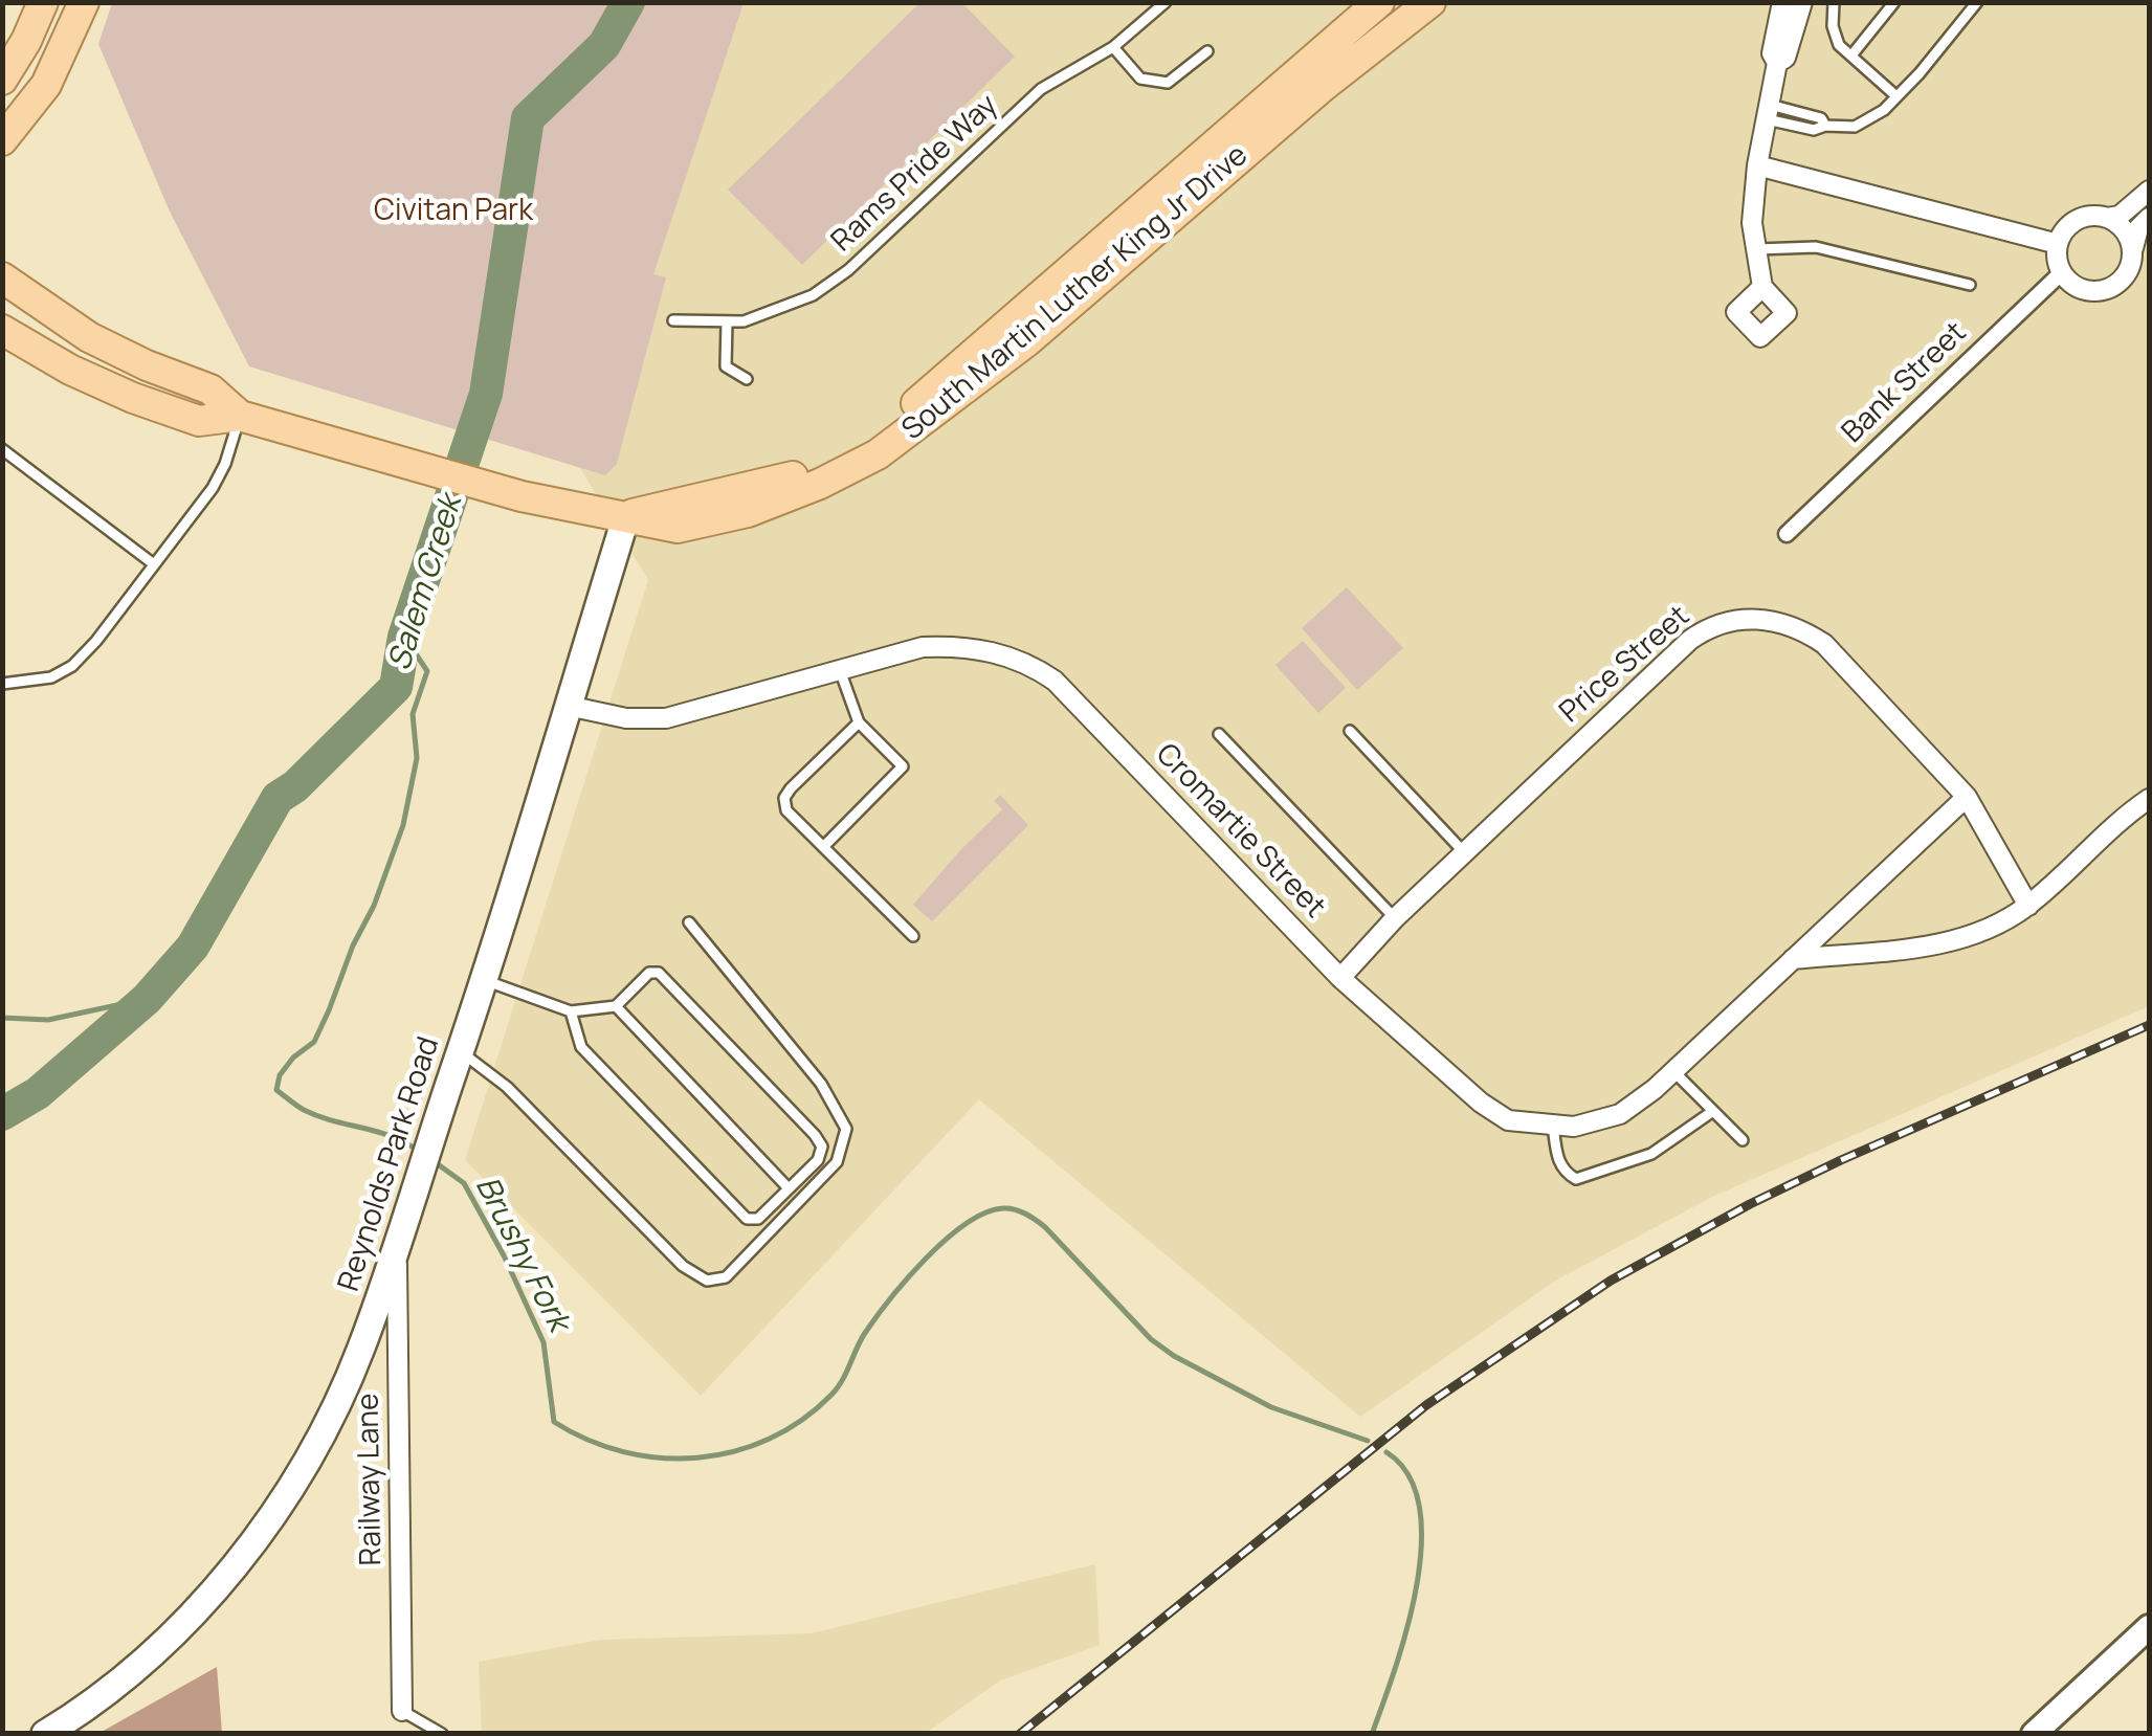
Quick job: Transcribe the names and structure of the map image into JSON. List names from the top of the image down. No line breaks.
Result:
{"streets":{"main road":["South Martin Luther King Jr Drive","Reynolds Park Road"],"street":["Bank Street","Price Street","Cromartie Street","Railway Lane"],"lane":["Rams Pride Way"]},"crossings":[["South Martin Luther King Jr Drive","Reynolds Park Road"],["Price Street","Cromartie Street"],["Cromartie Street","Reynolds Park Road"],["Reynolds Park Road","Railway Lane"]],"water":["Salem Creek","Brushy Fork"],"parks":["Civitan Park"]}
